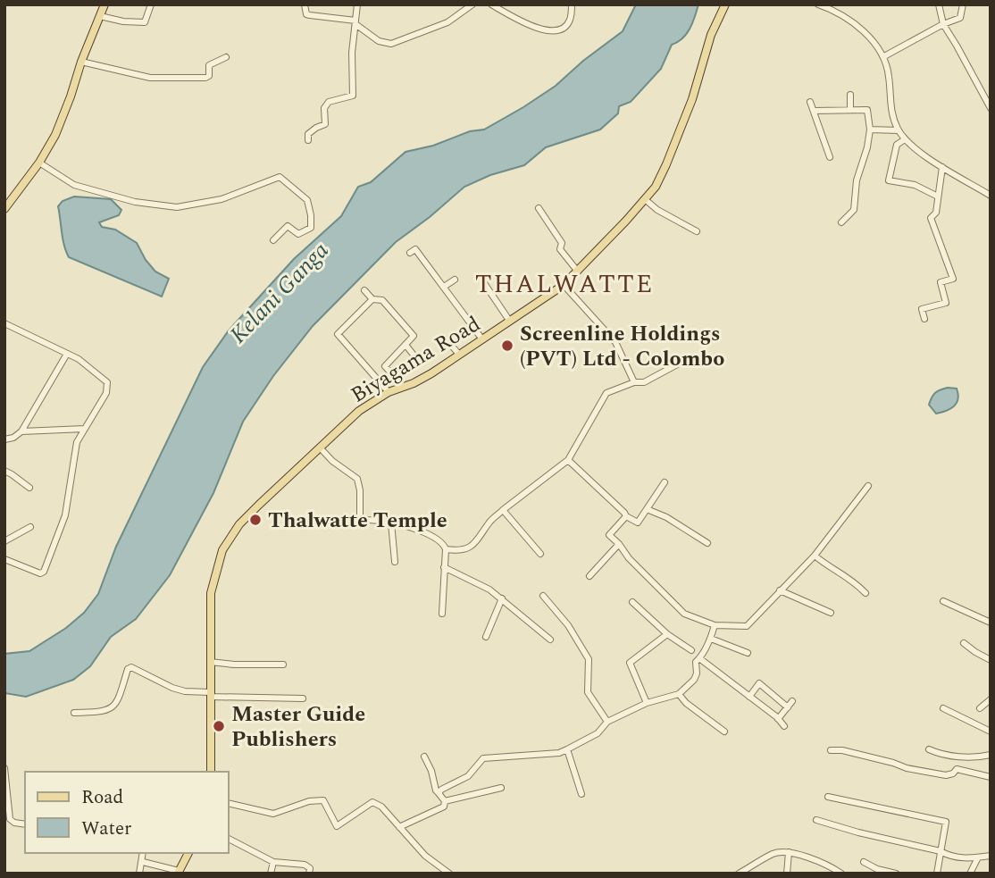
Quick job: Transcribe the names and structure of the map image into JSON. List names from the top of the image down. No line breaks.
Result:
{"streets":{"main road":["Biyagama Road"]},"districts":["THALWATTE"],"water":["Kelani Ganga"],"places":["Screenline Holdings (PVT) Ltd - Colombo","Thalwatte Temple","Master Guide Publishers"],"legend":["Road","Water"]}
